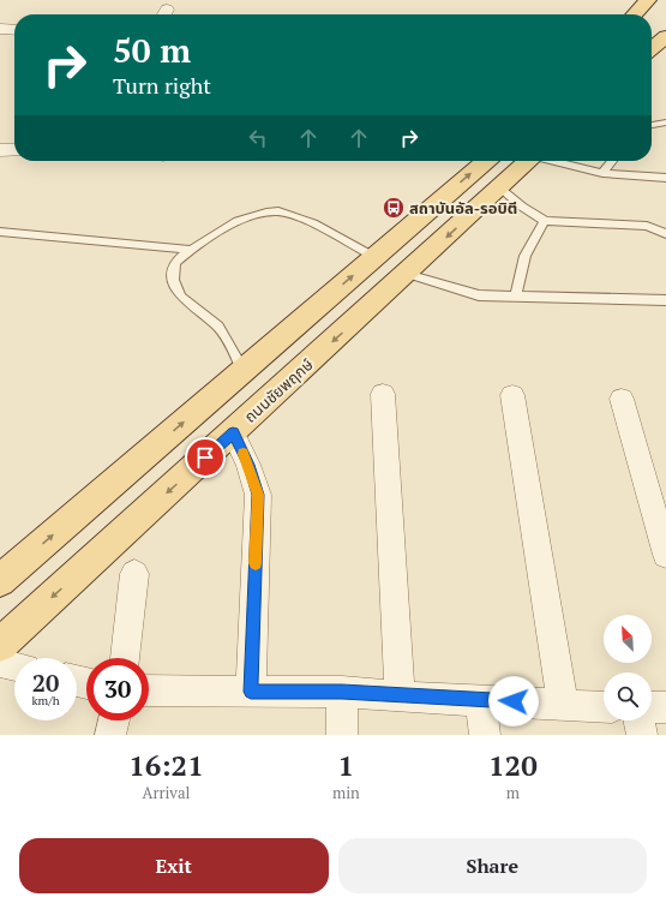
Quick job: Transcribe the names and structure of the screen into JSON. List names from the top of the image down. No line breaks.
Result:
{"streets":{"main road":["ถนนชัยพฤกษ์"]},"places":{"bus stop":["สถาบันอัล-รอบิตี"]},"north":"top left","page":{"turn":["50 m","Turn right"],"speed":"20 km/h","limit":"30","eta":["16:21","Arrival","1","min","120","m"],"buttons":["Exit","Share"]}}
